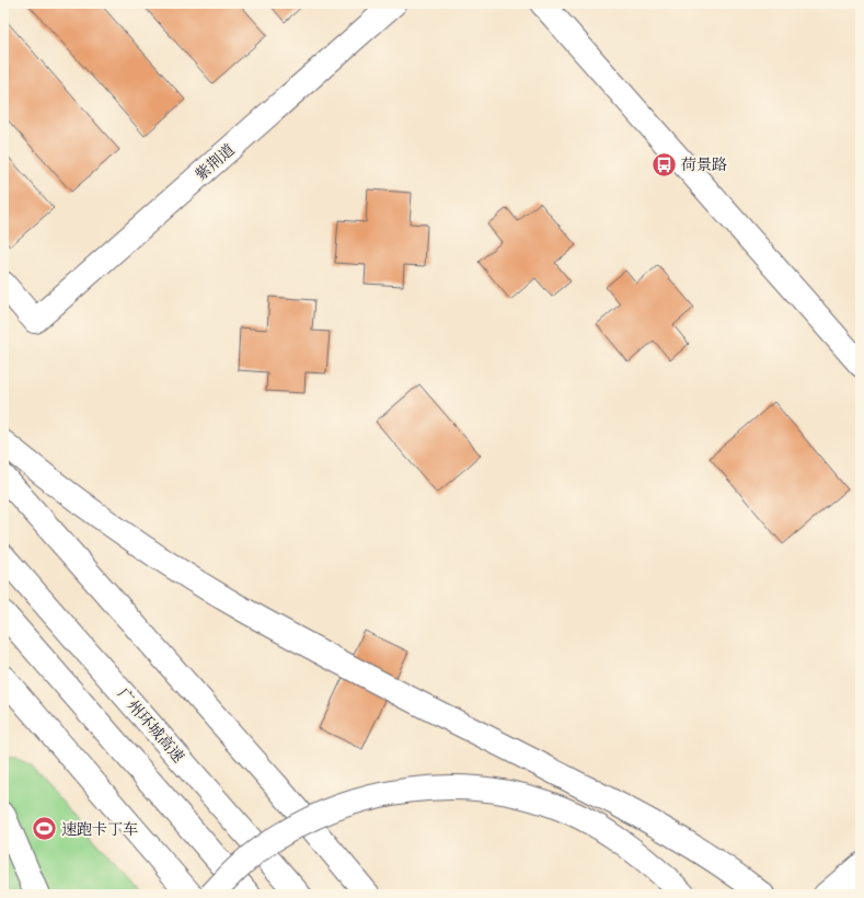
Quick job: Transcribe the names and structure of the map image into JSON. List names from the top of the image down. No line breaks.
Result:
{"streets":{"main road":["紫荆道","广州环城高速"]},"places":{"bus stop":["荷景路"],"sports":["速跑卡丁车"]}}
